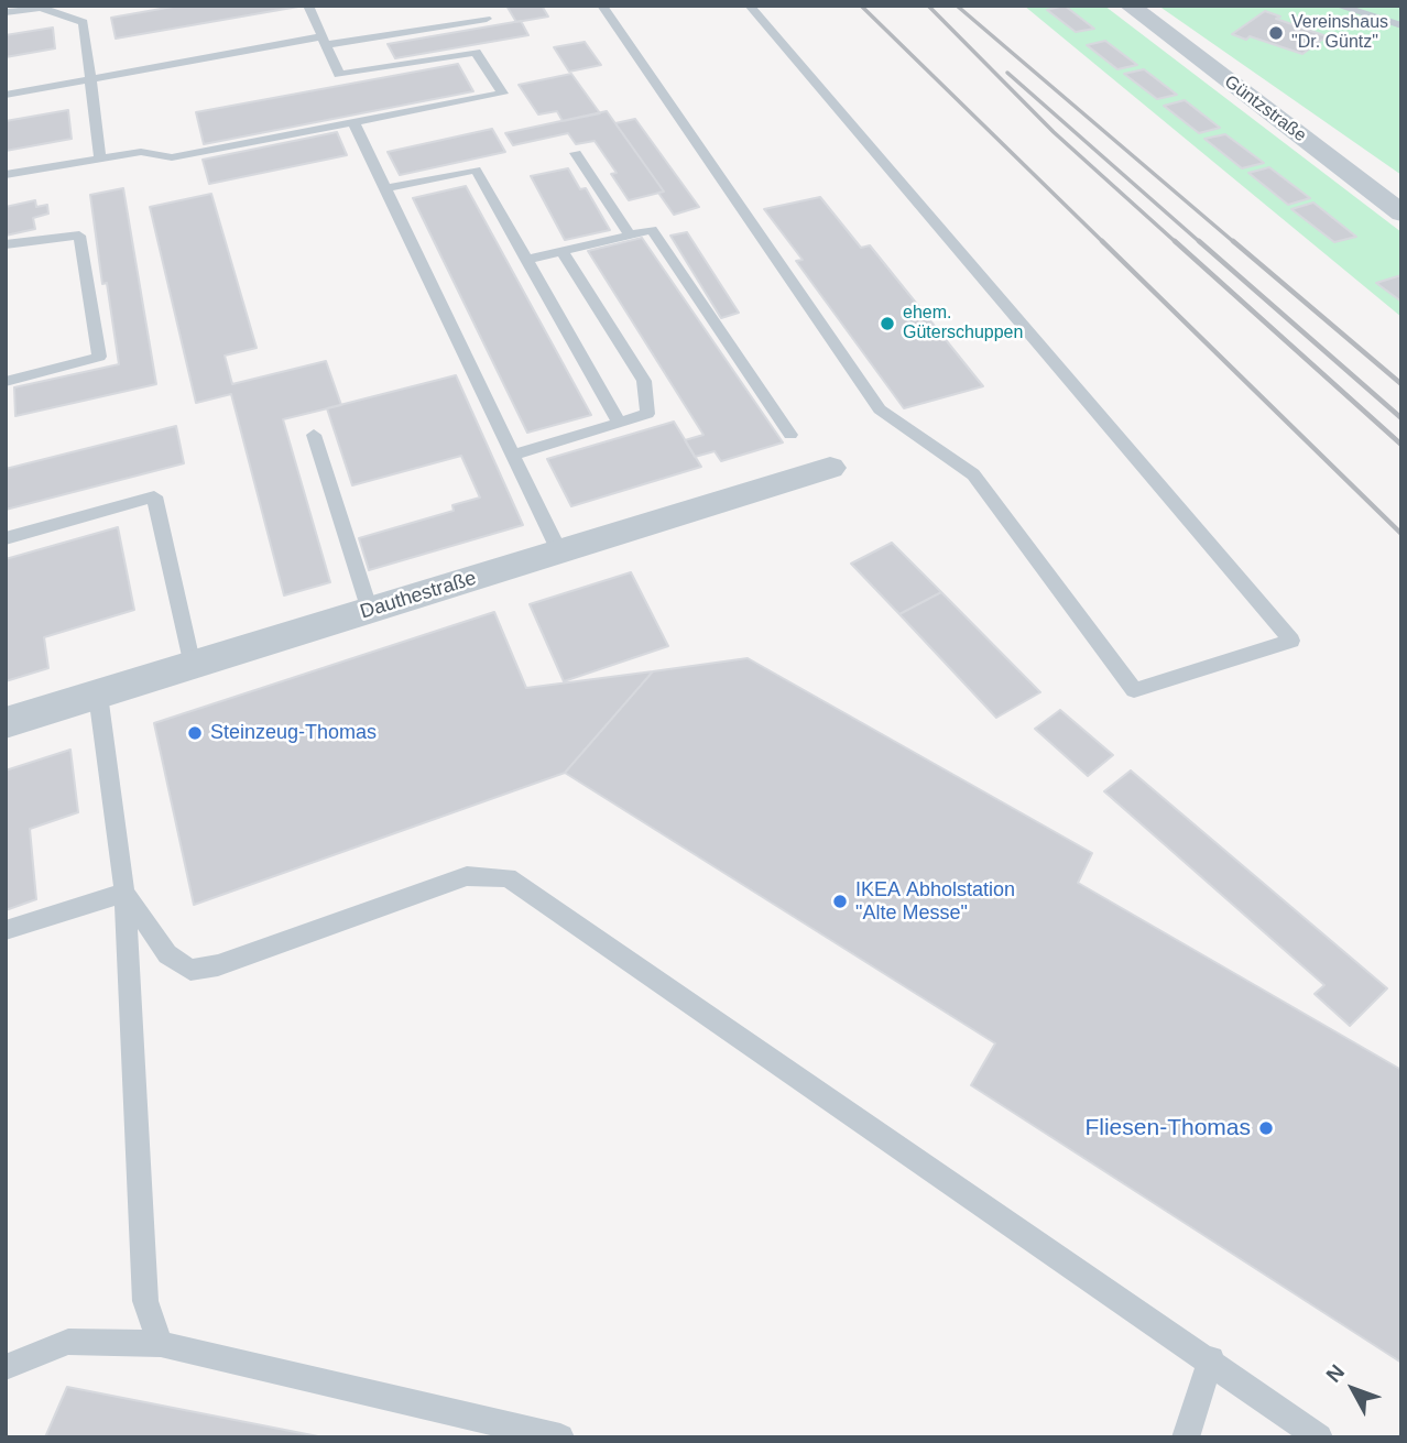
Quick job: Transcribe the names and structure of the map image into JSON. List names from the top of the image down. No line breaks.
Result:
{"streets":{"street":["Güntzstraße","Dauthestraße"]},"places":["Vereinshaus \"Dr. Güntz\"","ehem. Güterschuppen","Steinzeug-Thomas","IKEA Abholstation \"Alte Messe\"","Fliesen-Thomas"],"north":"top left"}
